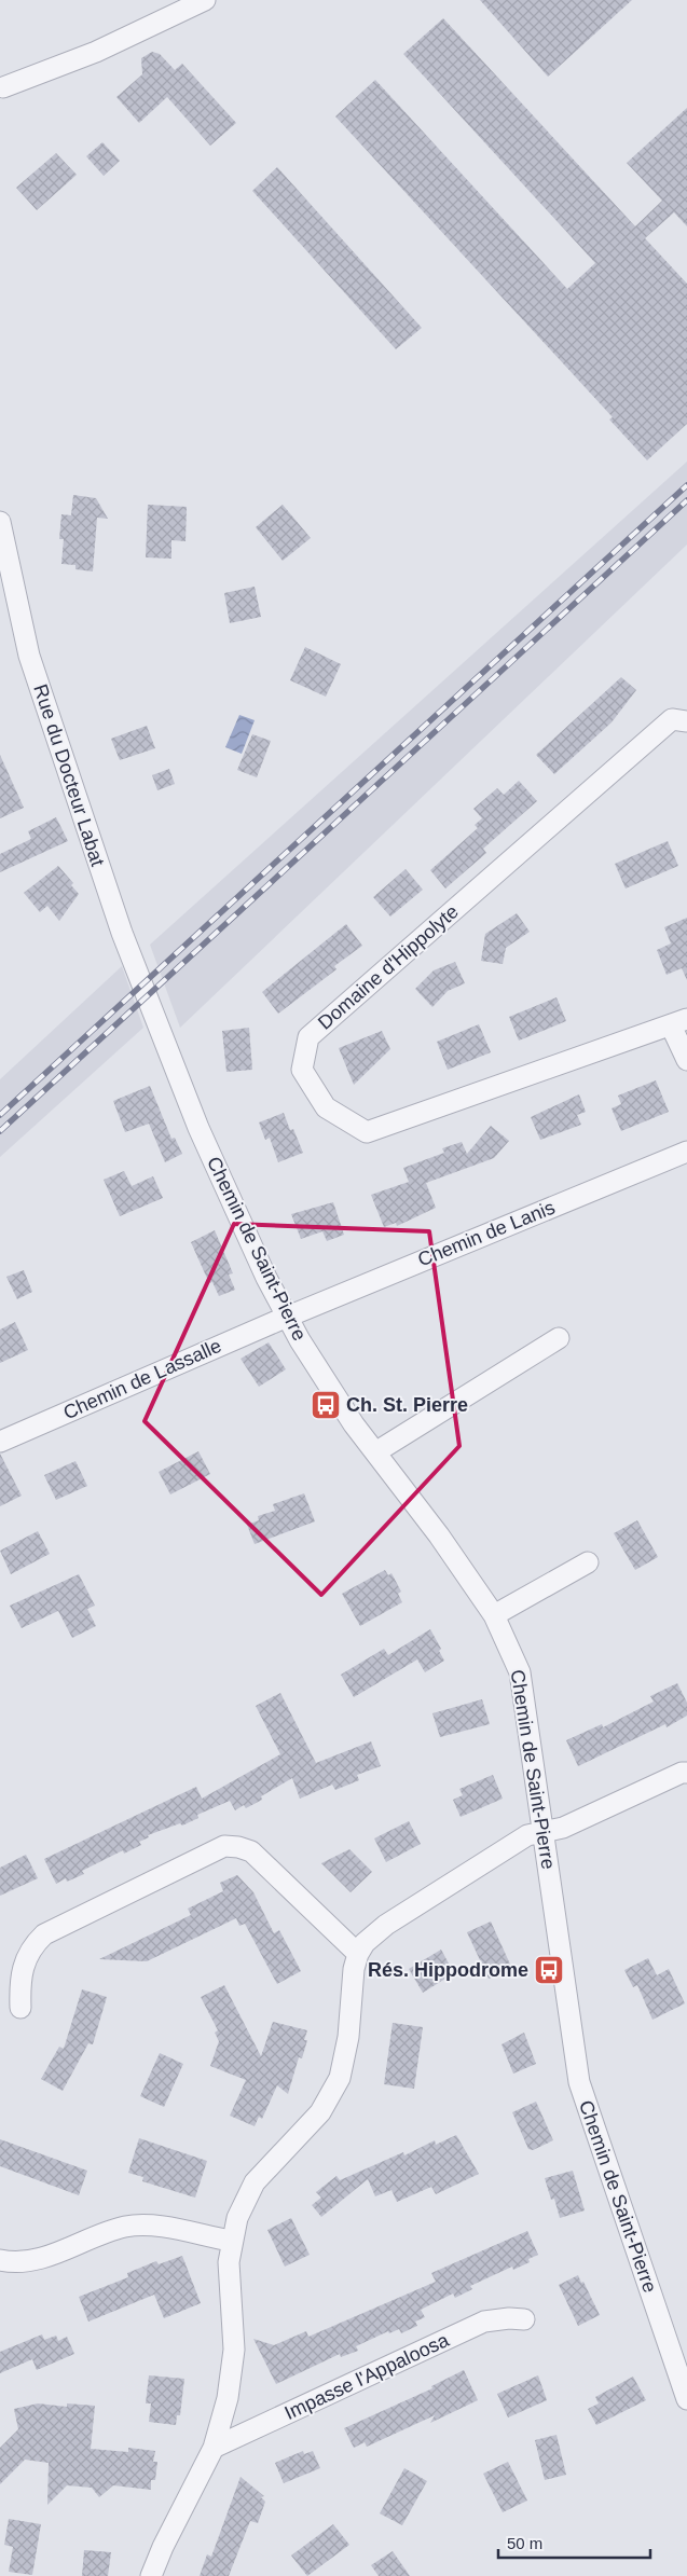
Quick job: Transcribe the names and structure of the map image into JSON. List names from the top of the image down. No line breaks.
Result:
{"streets":{"street":["Rue du Docteur Labat","Domaine d'Hippolyte","Chemin de Lanis","Chemin de Saint-Pierre","Chemin de Lassalle","Impasse l'Appaloosa"]},"crossings":[["Rue du Docteur Labat","Chemin de Saint-Pierre"],["Chemin de Lanis","Chemin de Saint-Pierre"],["Chemin de Lanis","Chemin de Lassalle"],["Chemin de Saint-Pierre","Chemin de Lassalle"]],"places":{"bus stop":["Ch. St. Pierre","Rés. Hippodrome"]},"scale_bar":"50 m"}
